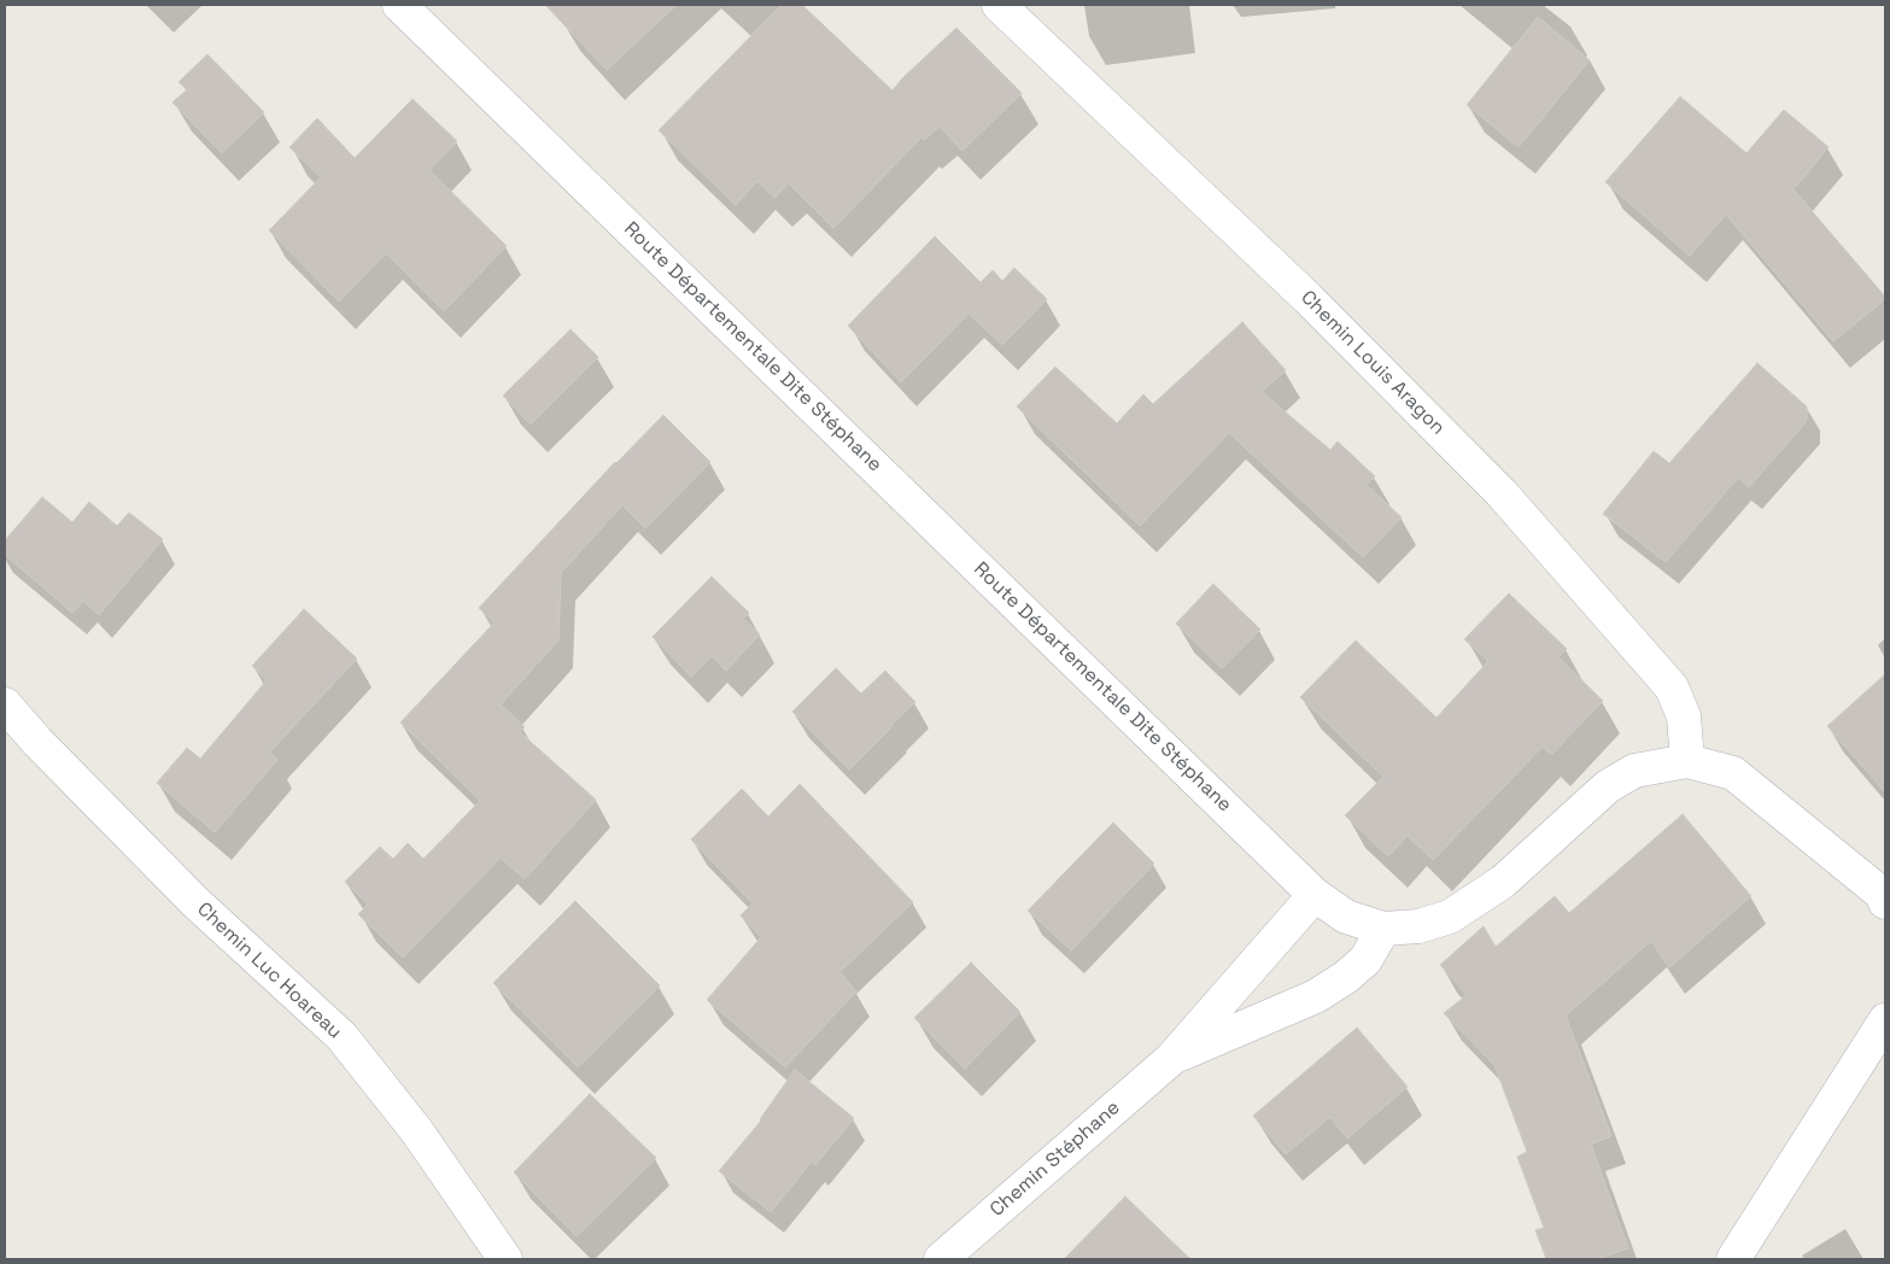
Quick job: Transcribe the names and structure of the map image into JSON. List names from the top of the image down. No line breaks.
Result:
{"streets":{"street":["Route Départementale Dite Stéphane","Chemin Louis Aragon","Chemin Luc Hoareau","Chemin Stéphane"]},"crossings":[["Route Départementale Dite Stéphane","Chemin Louis Aragon"],["Route Départementale Dite Stéphane","Chemin Stéphane"]]}
